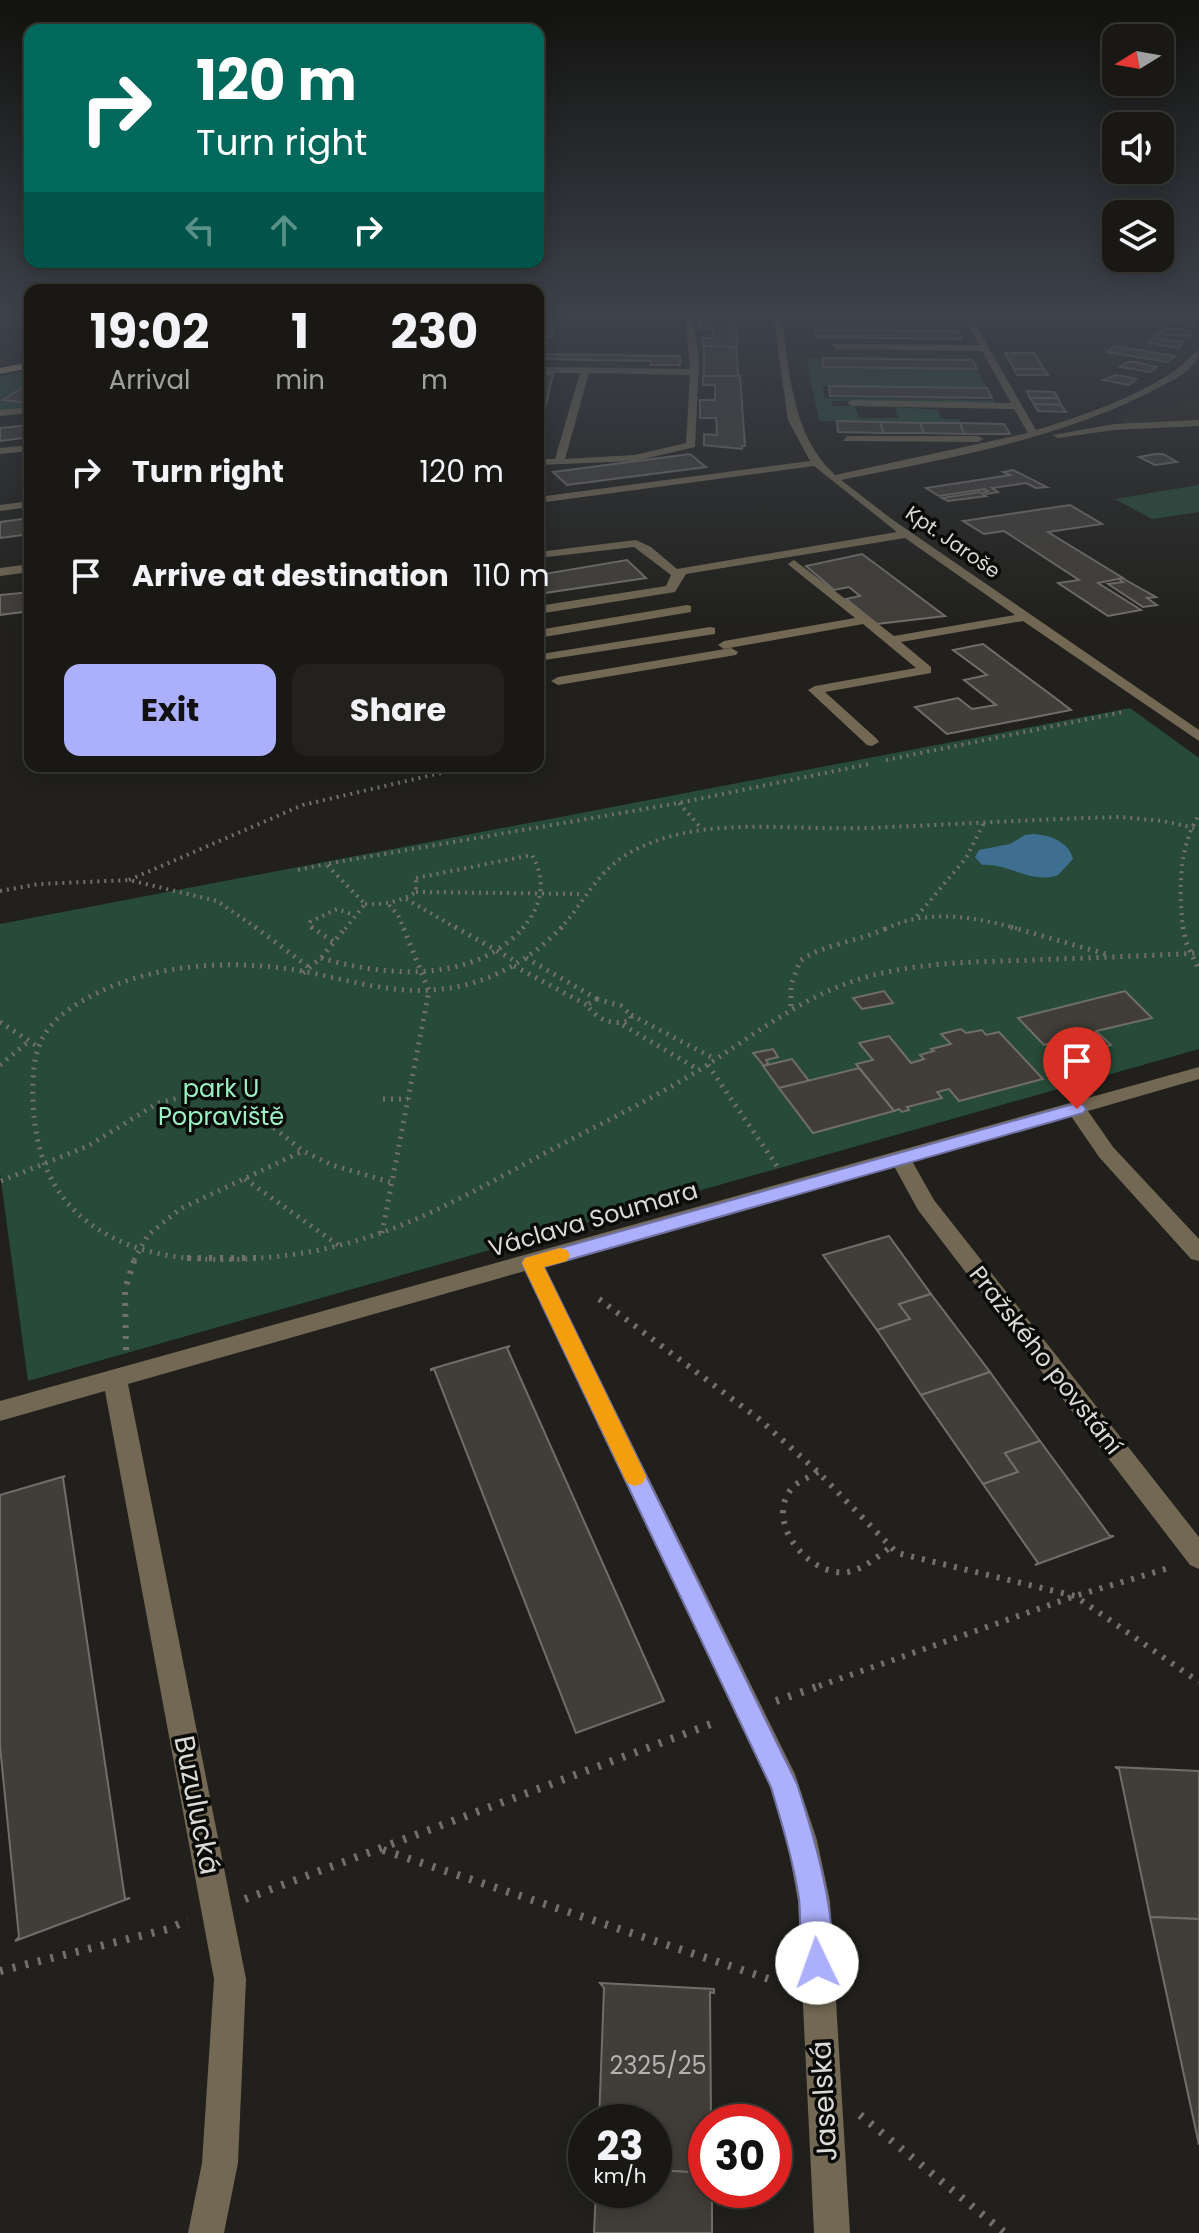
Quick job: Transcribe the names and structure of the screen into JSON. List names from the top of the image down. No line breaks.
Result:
{"streets":{"street":["Kpt. Jaroše","Václava Soumara","Pražského povstání","Buzulucká","Jaselská"]},"crossings":[["Václava Soumara","Pražského povstání"],["Václava Soumara","Buzulucká"],["Václava Soumara","Jaselská"]],"parks":["park U Popraviště"],"house_numbers":["2325/25"],"north":"left","page":{"turn":["120 m","Turn right"],"eta":["19:02","Arrival","1","min","230","m"],"list":[{"name":"Turn right","value":"120 m"},{"name":"Arrive at destination","value":"110 m"}],"buttons":["Exit","Share"],"speed":"23 km/h","limit":"30"}}
